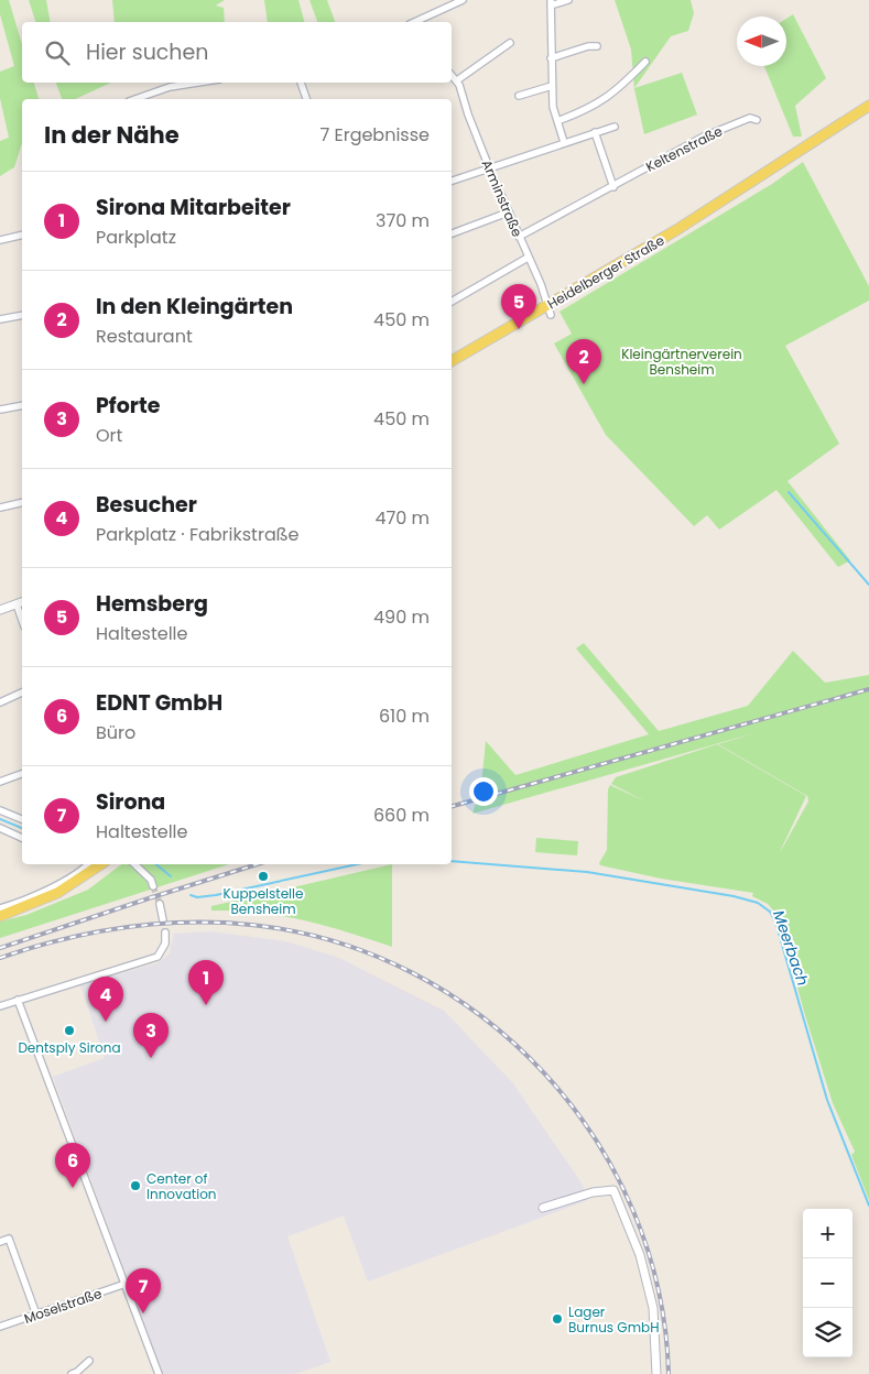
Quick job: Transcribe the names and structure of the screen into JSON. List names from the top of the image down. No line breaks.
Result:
{"streets":{"main road":["Heidelberger Straße"],"street":["Keltenstraße","Arminstraße","Moselstraße"]},"crossings":[["Keltenstraße","Arminstraße"],["Arminstraße","Heidelberger Straße"]],"water":["Meerbach"],"parks":["Kleingärtnerverein Bensheim"],"places":["Kuppelstelle Bensheim","Dentsply Sirona","Center of Innovation","Lager Burnus GmbH"],"north":"left","page":{"search":"Hier suchen","heading":["In der Nähe","7 Ergebnisse"],"list":[{"mark":"1","name":"Sirona Mitarbeiter","note":"Parkplatz","value":"370 m"},{"mark":"2","name":"In den Kleingärten","note":"Restaurant","value":"450 m"},{"mark":"3","name":"Pforte","note":"Ort","value":"450 m"},{"mark":"4","name":"Besucher","note":"Parkplatz · Fabrikstraße","value":"470 m"},{"mark":"5","name":"Hemsberg","note":"Haltestelle","value":"490 m"},{"mark":"6","name":"EDNT GmbH","note":"Büro","value":"610 m"},{"mark":"7","name":"Sirona","note":"Haltestelle","value":"660 m"}],"pins":["5","2","1","4","3","6","7"],"map_buttons":["+","−"]}}
